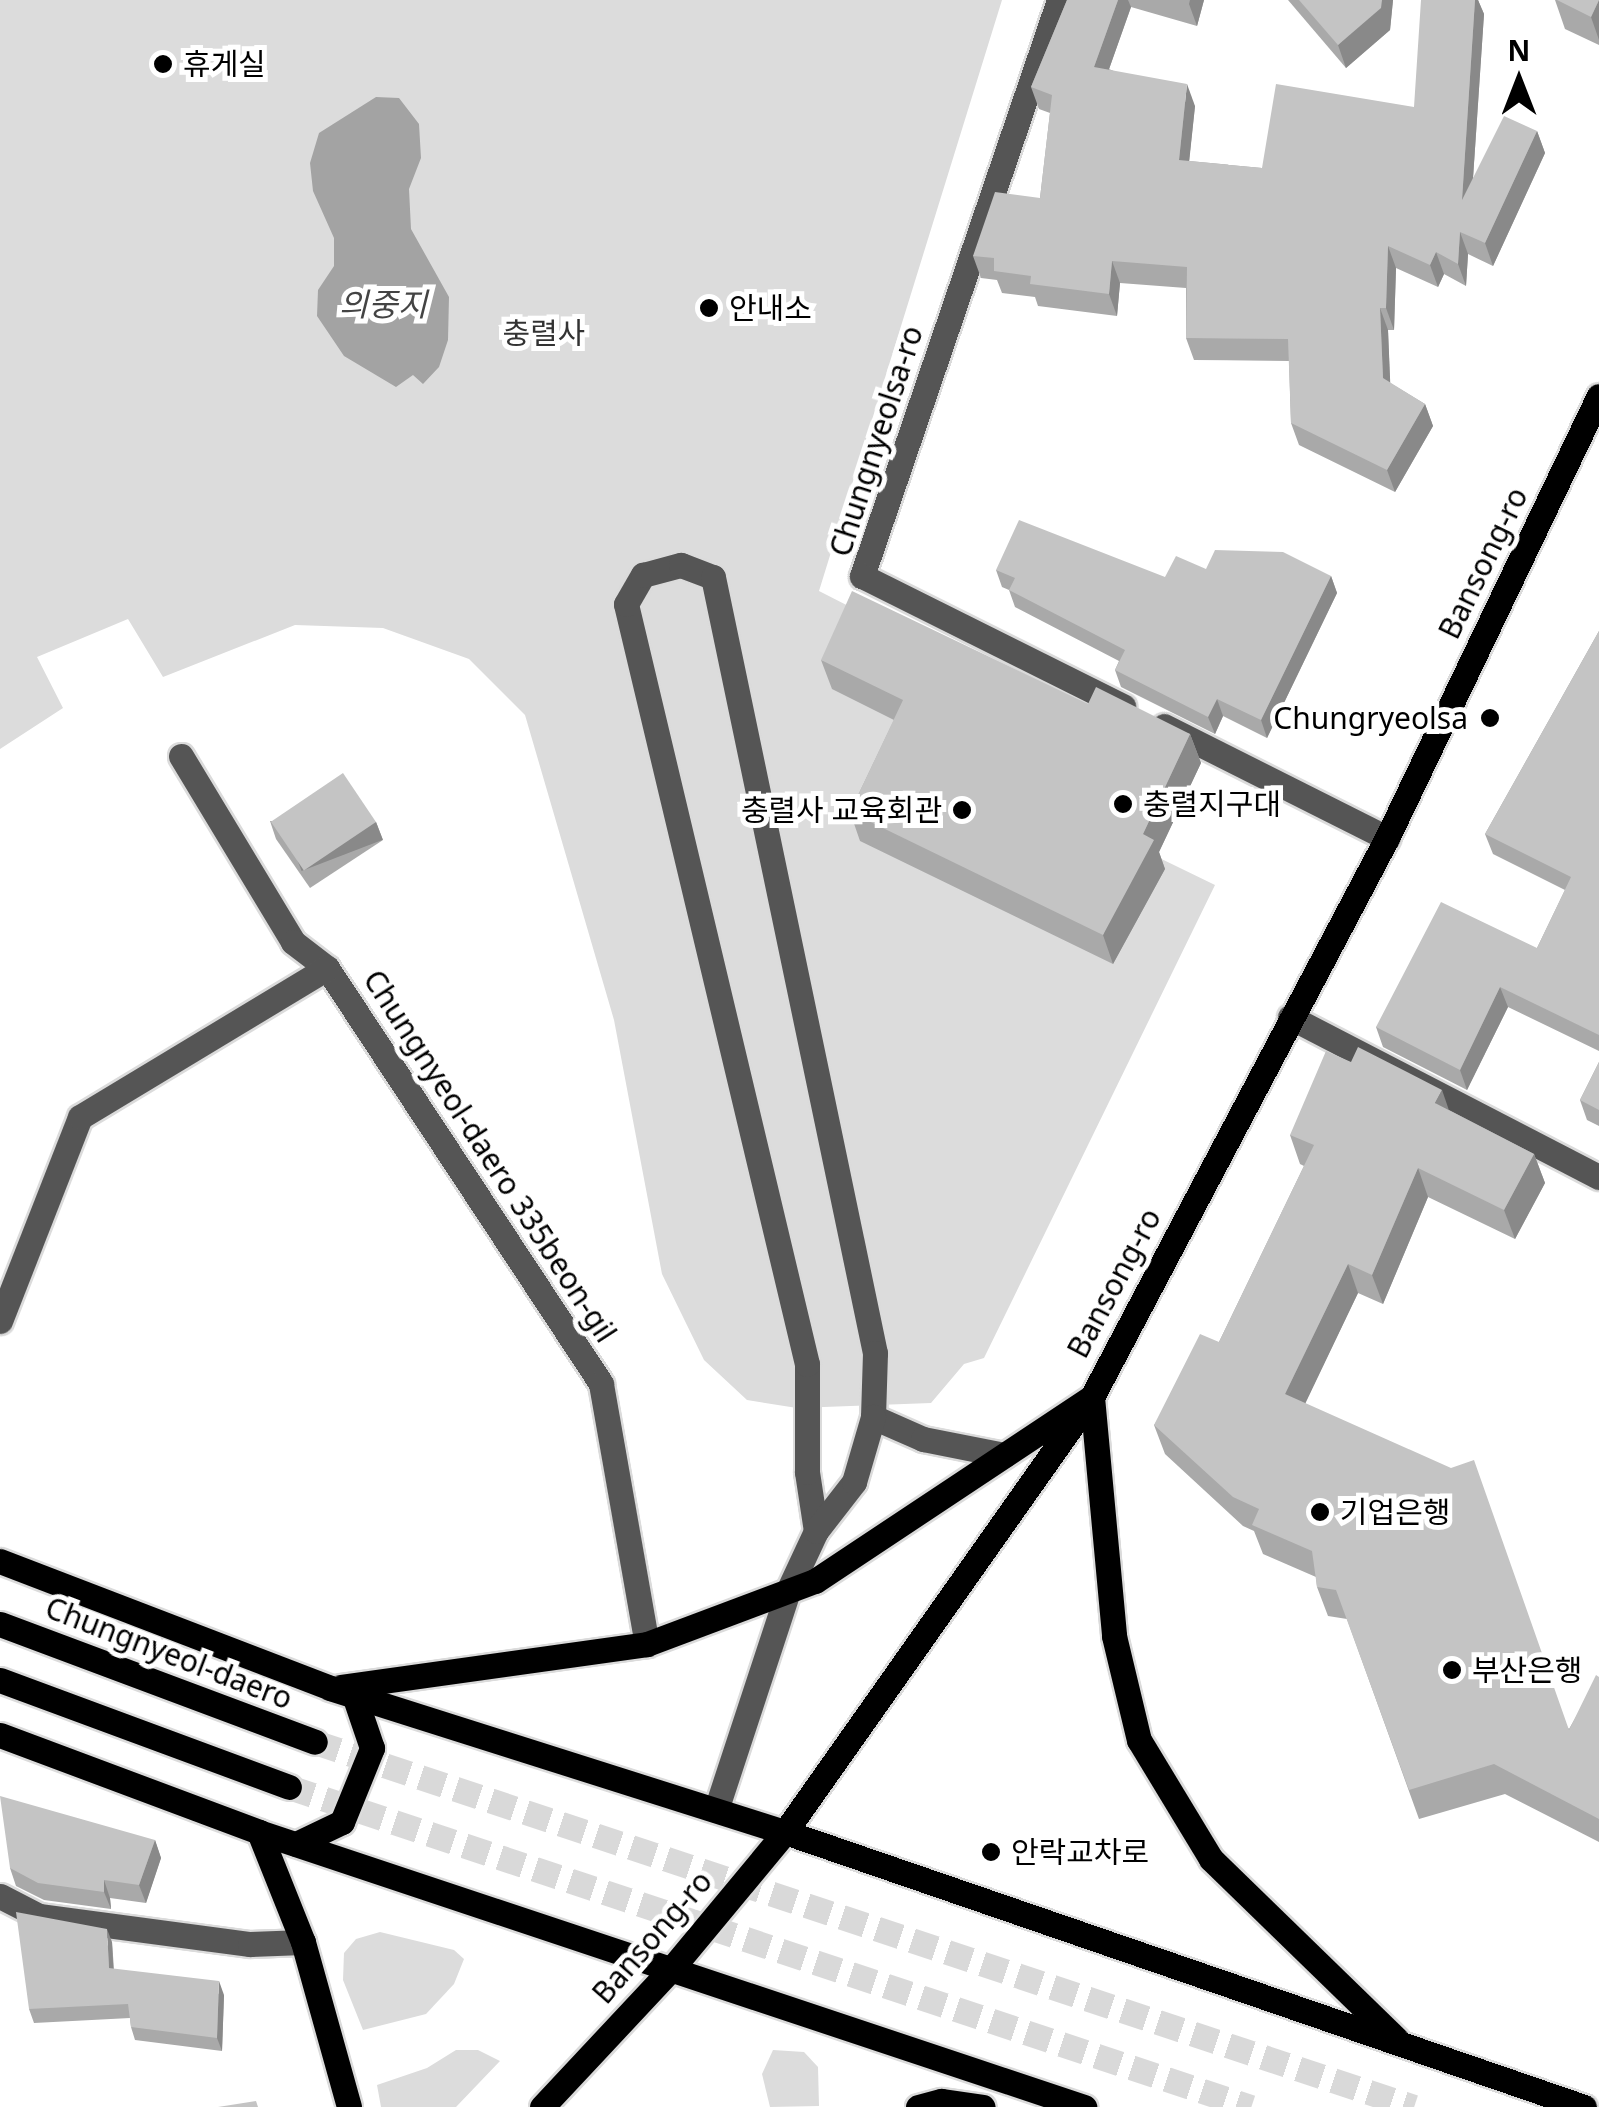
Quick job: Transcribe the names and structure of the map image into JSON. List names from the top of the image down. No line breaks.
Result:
{"streets":{"main road":["Bansong-ro","Chungnyeol-daero"],"street":["Chungnyeolsa-ro","Chungnyeol-daero 335beon-gil"]},"crossings":[["Chungnyeolsa-ro","Bansong-ro"]],"water":["의중지"],"parks":["충렬사"],"places":["휴게실","안내소","Chungryeolsa","충렬지구대","충렬사 교육회관","기업은행","부산은행","안락교차로"],"north":"top"}
